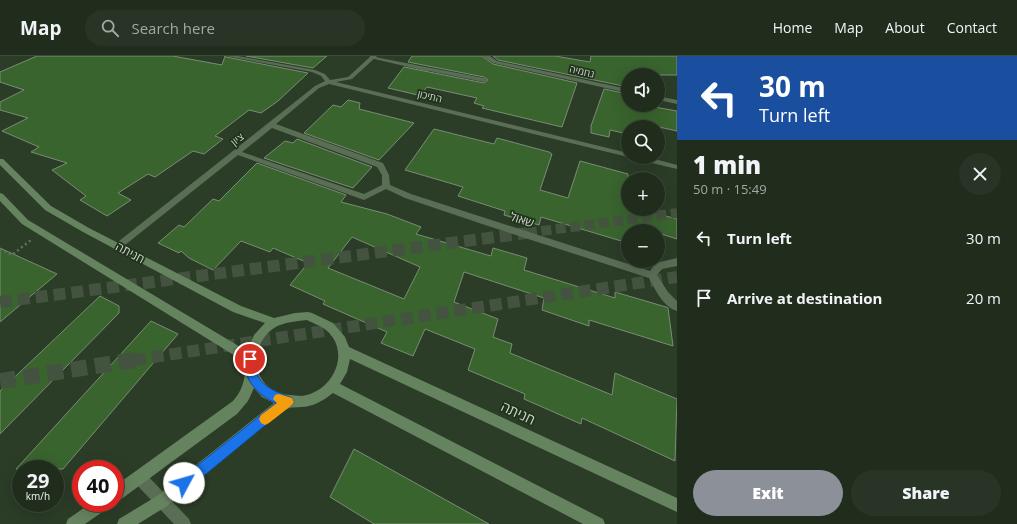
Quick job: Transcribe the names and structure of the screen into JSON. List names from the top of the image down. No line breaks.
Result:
{"streets":{"street":["נחמיה","התיכון","ציון","שאול","חניתה"]},"crossings":[["התיכון","ציון"],["ציון","חניתה"]],"page":{"header":"Map","search":"Search here","nav":["Home","Map","About","Contact"],"turn":["30 m","Turn left"],"map_buttons":["+","−"],"heading":["1 min","50 m · 15:49"],"list":[{"name":"Turn left","value":"30 m"},{"name":"Arrive at destination","value":"20 m"}],"speed":"29 km/h","limit":"40","buttons":["Exit","Share"]}}
